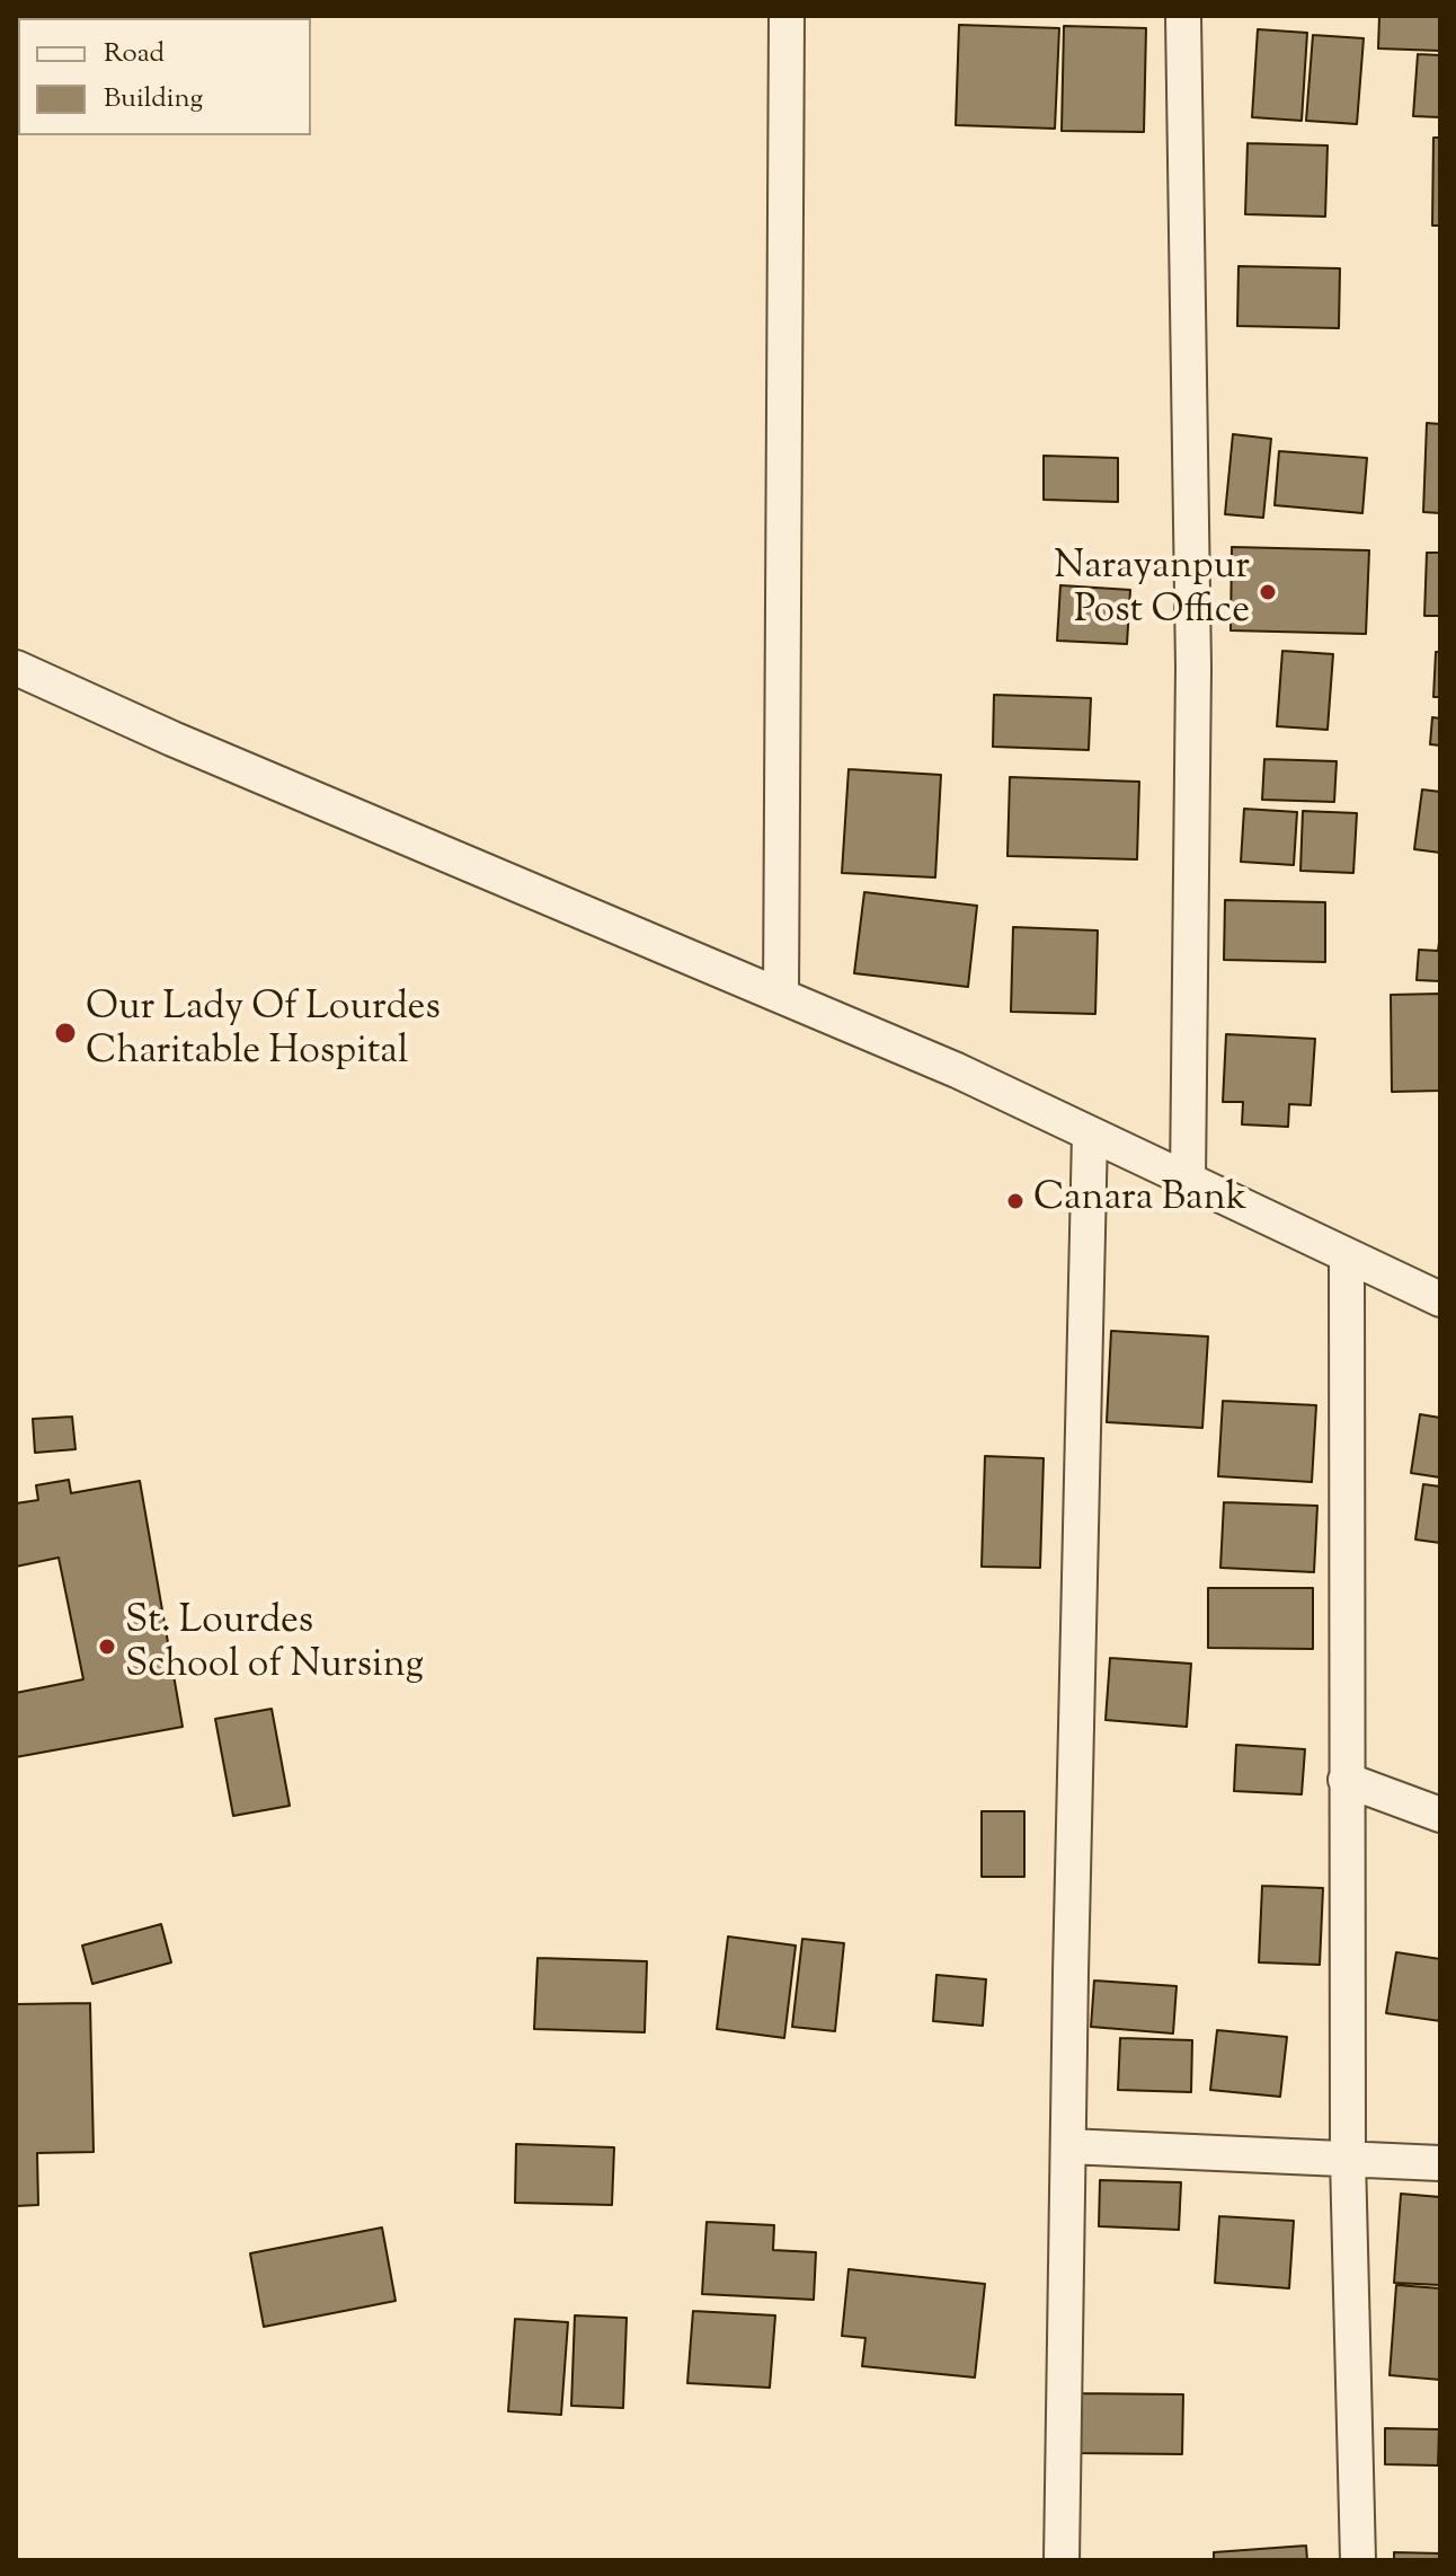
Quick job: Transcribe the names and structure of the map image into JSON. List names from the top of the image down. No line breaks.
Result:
{"places":["Narayanpur Post Office","Our Lady Of Lourdes Charitable Hospital","Canara Bank","St. Lourdes School of Nursing"],"legend":["Road","Building"]}
